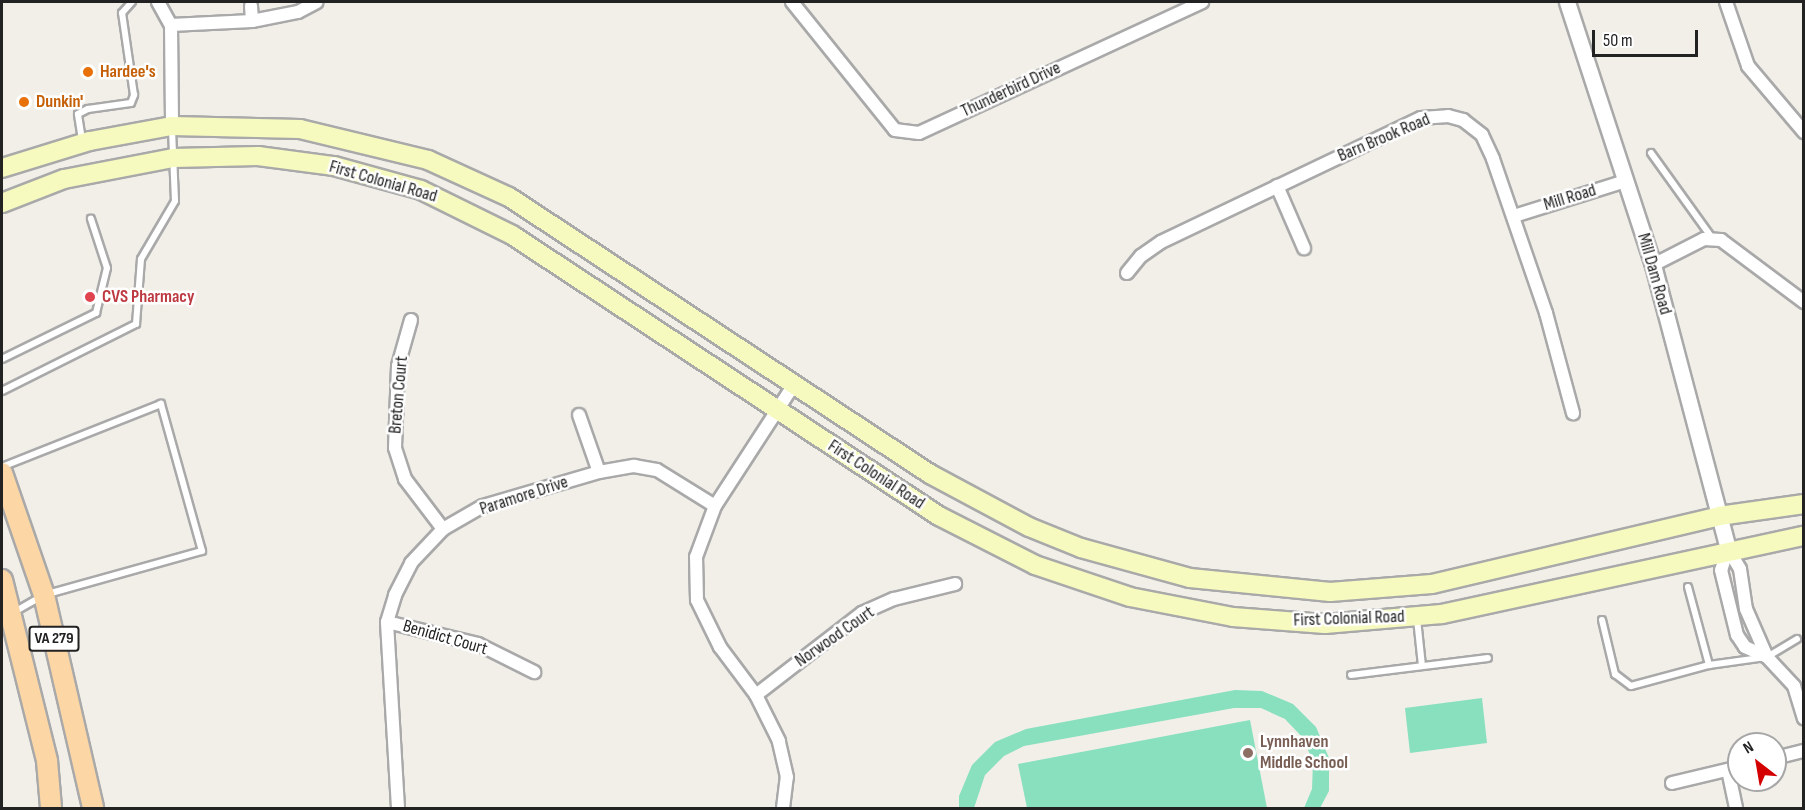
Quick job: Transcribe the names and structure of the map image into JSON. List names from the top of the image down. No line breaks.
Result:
{"streets":{"main road":["First Colonial Road","VA 279"],"street":["Thunderbird Drive","Barn Brook Road","Mill Road","Mill Dam Road","Breton Court","Paramore Drive","Norwood Court","Benidict Court"]},"crossings":[["Barn Brook Road","Mill Road"],["First Colonial Road","Mill Dam Road"],["Mill Road","Mill Dam Road"],["Breton Court","Paramore Drive"],["Paramore Drive","Benidict Court"]],"places":["Hardee's","Dunkin'","CVS Pharmacy","Lynnhaven Middle School"],"scale_bar":"50 m","north":"top left"}
